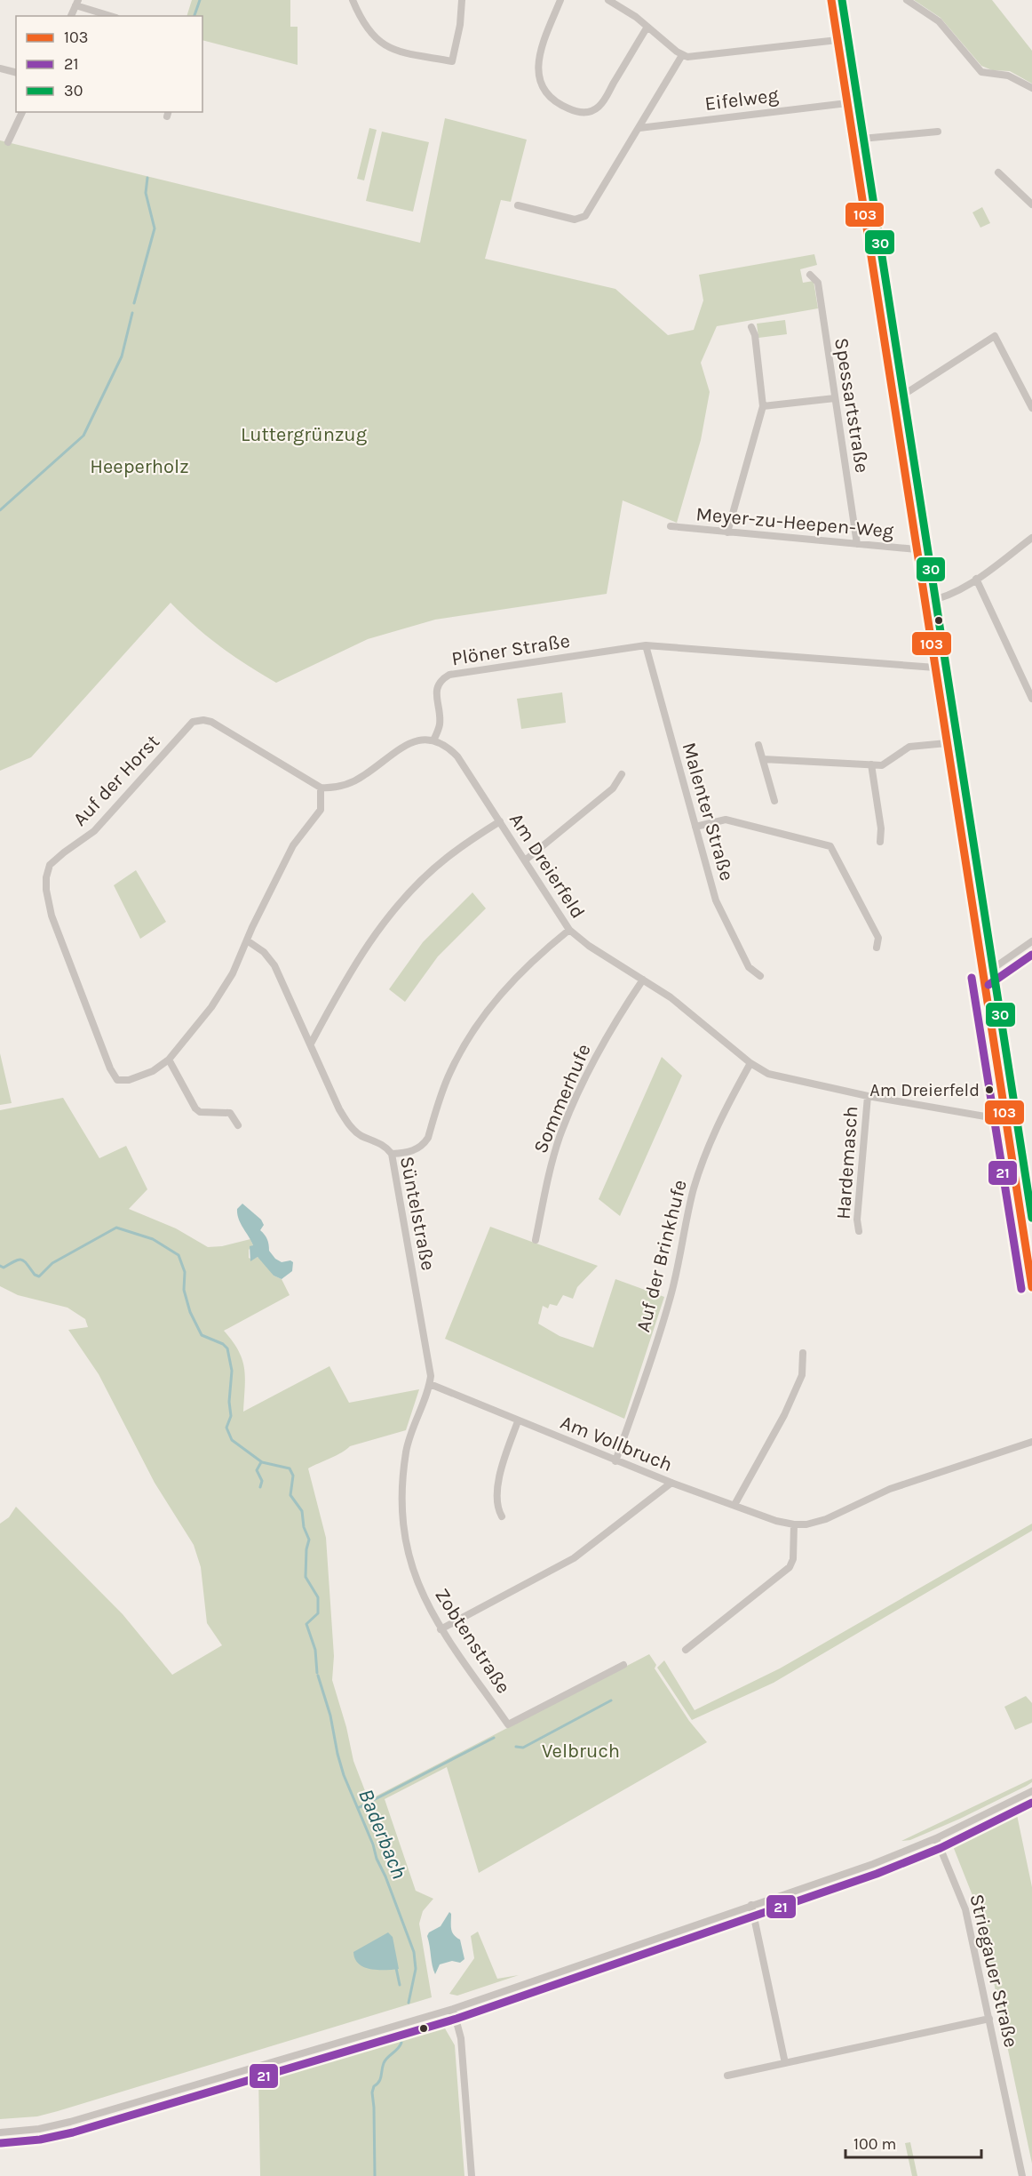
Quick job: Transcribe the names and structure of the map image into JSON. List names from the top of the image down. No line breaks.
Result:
{"streets":{"street":["Eifelweg","Spessartstraße","Meyer-zu-Heepen-Weg","Plöner Straße","Auf der Horst","Malenter Straße","Am Dreierfeld","Sommerhufe","Hardemasch","Süntelstraße","Auf der Brinkhufe","Am Vollbruch","Zobtenstraße","Striegauer Straße"]},"crossings":[["Spessartstraße","Meyer-zu-Heepen-Weg"],["Plöner Straße","Malenter Straße"],["Plöner Straße","Am Dreierfeld"],["Am Dreierfeld","Sommerhufe"],["Am Dreierfeld","Hardemasch"],["Am Dreierfeld","Auf der Brinkhufe"],["Süntelstraße","Am Vollbruch"],["Süntelstraße","Zobtenstraße"],["Auf der Brinkhufe","Am Vollbruch"],["Am Vollbruch","Zobtenstraße"]],"water":["Baderbach"],"parks":["Luttergrünzug","Heeperholz","Velbruch"],"places":["Am Dreierfeld"],"lines":["transit line 103","transit line 30","transit line 21"],"legend":["103","21","30"],"scale_bar":"100 m"}
